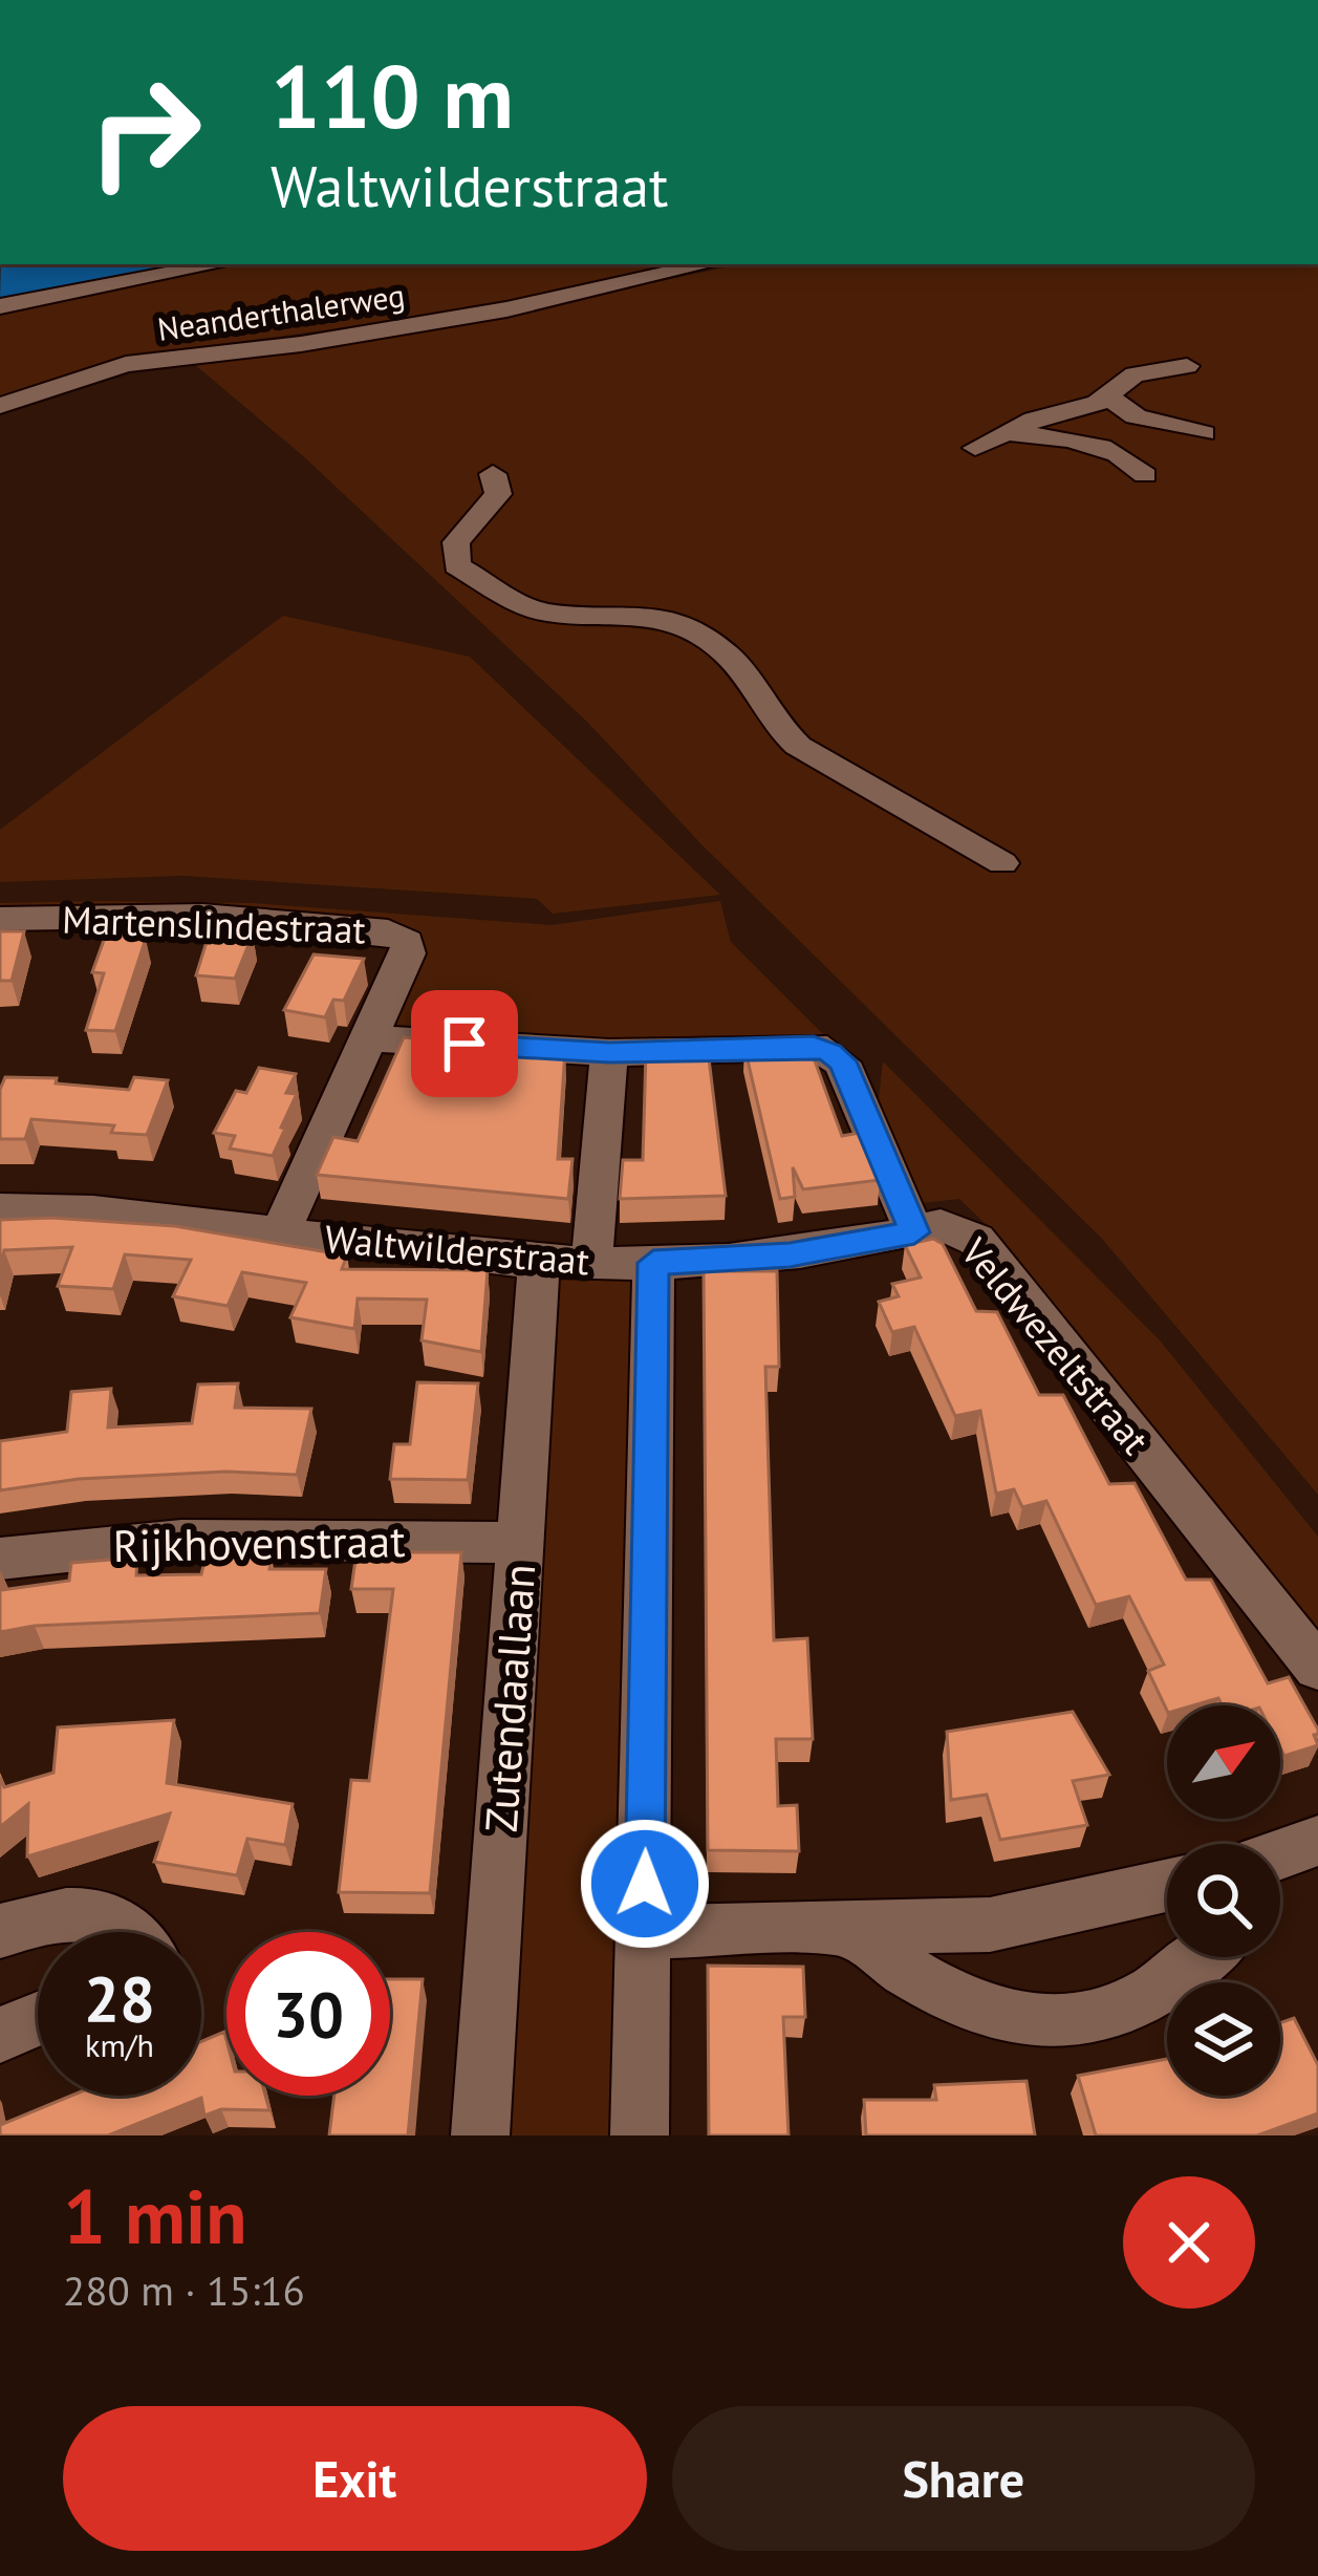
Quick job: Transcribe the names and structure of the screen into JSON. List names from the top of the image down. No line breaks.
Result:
{"streets":{"street":["Neanderthalerweg","Martenslindestraat","Waltwilderstraat","Veldwezeltstraat","Rijkhovenstraat","Zutendaallaan"]},"crossings":[["Martenslindestraat","Waltwilderstraat"],["Waltwilderstraat","Veldwezeltstraat"],["Waltwilderstraat","Zutendaallaan"],["Rijkhovenstraat","Zutendaallaan"]],"north":"top right","page":{"turn":["110 m","Waltwilderstraat"],"speed":"28 km/h","limit":"30","heading":["1 min","280 m · 15:16"],"buttons":["Exit","Share"]}}
